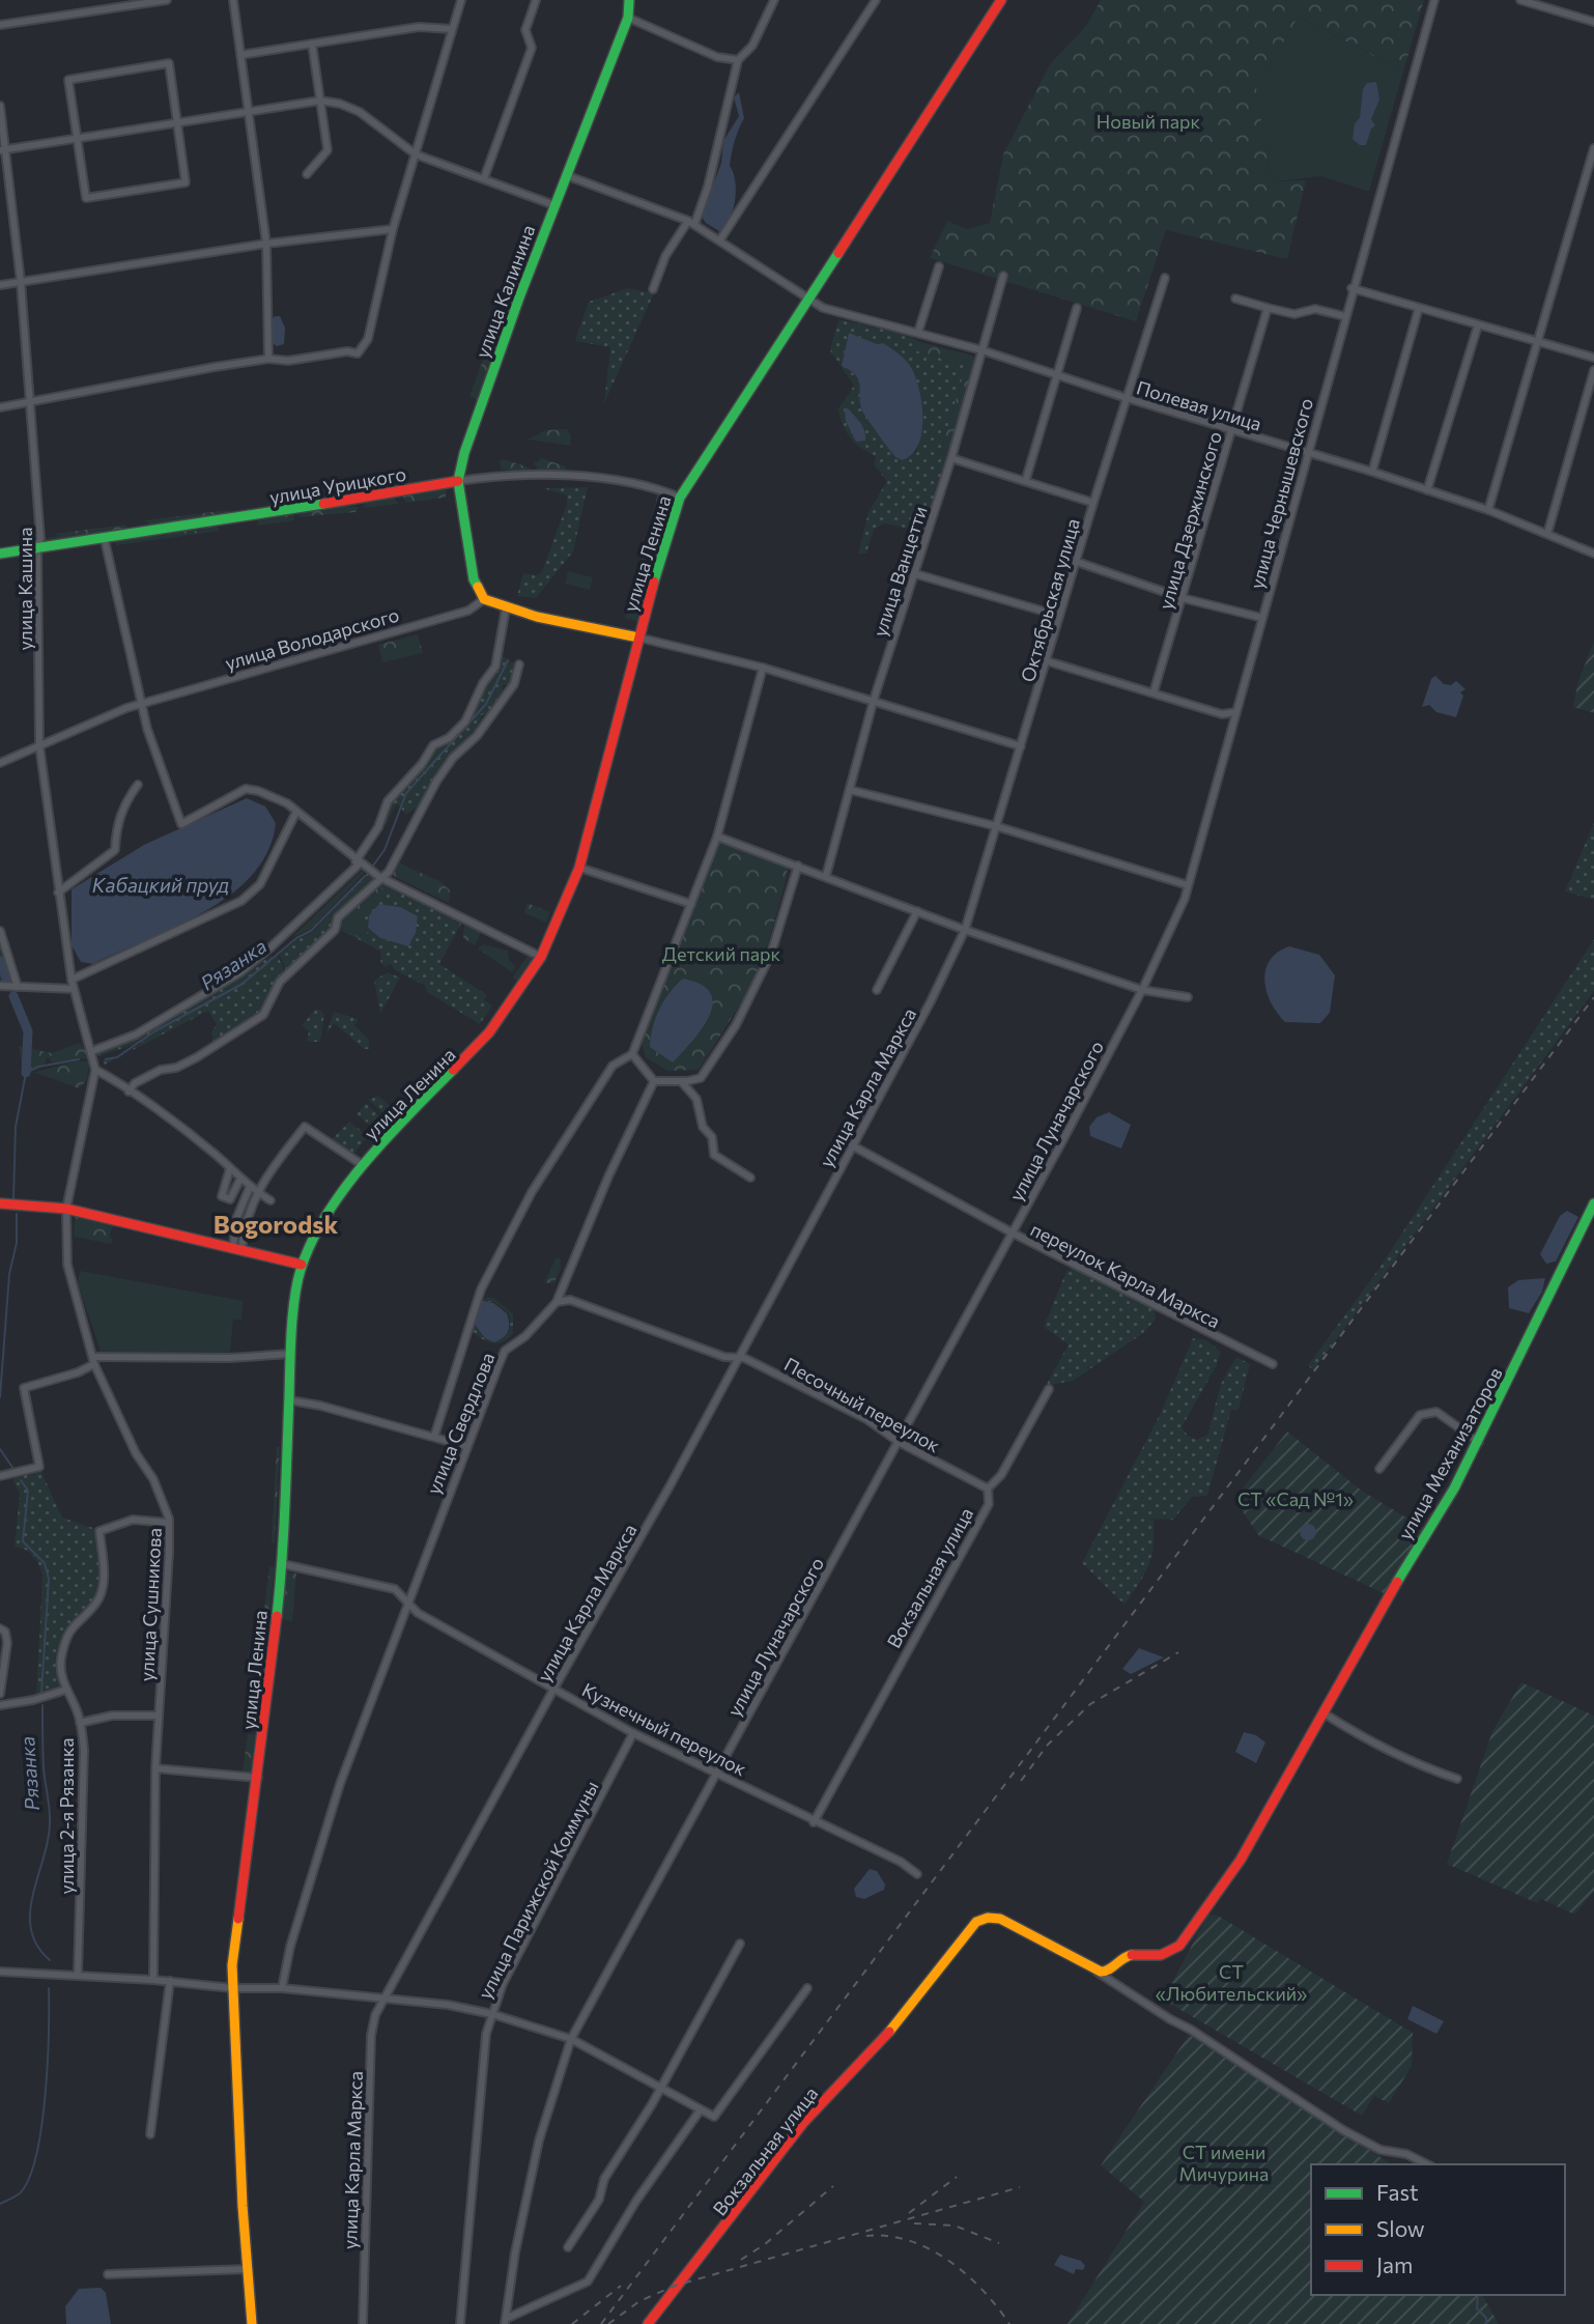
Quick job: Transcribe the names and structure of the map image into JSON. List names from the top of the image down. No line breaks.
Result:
{"streets":{"street":["улица Калинина","Полевая улица","улица Урицкого","улица Чернышевского","улица Дзержинского","улица Ленина","улица Ванцетти","улица Кашина","Октябрьская улица","улица Володарского","улица Карла Маркса","улица Луначарского","переулок Карла Маркса","Песочный переулок","улица Свердлова","улица Механизаторов","Вокзальная улица","улица Сушникова","Кузнечный переулок","улица 2-я Рязанка","улица Парижской Коммуны"]},"crossings":[["улица Калинина","Полевая улица"],["улица Калинина","улица Урицкого"],["улица Калинина","улица Володарского"],["Полевая улица","улица Чернышевского"],["Полевая улица","улица Дзержинского"],["Полевая улица","улица Ленина"],["Полевая улица","улица Ванцетти"],["Полевая улица","Октябрьская улица"],["улица Урицкого","улица Ленина"],["улица Урицкого","улица Кашина"],["улица Чернышевского","улица Луначарского"],["улица Ленина","Кузнечный переулок"],["улица Кашина","улица Володарского"],["улица Кашина","улица Сушникова"],["Октябрьская улица","улица Карла Маркса"],["улица Карла Маркса","переулок Карла Маркса"],["улица Карла Маркса","Песочный переулок"],["улица Карла Маркса","Кузнечный переулок"],["улица Луначарского","переулок Карла Маркса"],["улица Луначарского","Песочный переулок"],["улица Луначарского","Кузнечный переулок"],["Песочный переулок","улица Свердлова"],["Песочный переулок","Вокзальная улица"],["улица Свердлова","Кузнечный переулок"],["улица Механизаторов","Вокзальная улица"],["Вокзальная улица","Кузнечный переулок"],["улица Сушникова","улица 2-я Рязанка"],["Кузнечный переулок","улица Парижской Коммуны"]],"districts":["Bogorodsk"],"water":["Кабацкий пруд","Рязанка"],"parks":["Новый парк","Детский парк","СТ «Сад №1»","СТ «Любительский»","СТ имени Мичурина"],"legend":["Fast","Slow","Jam"]}
